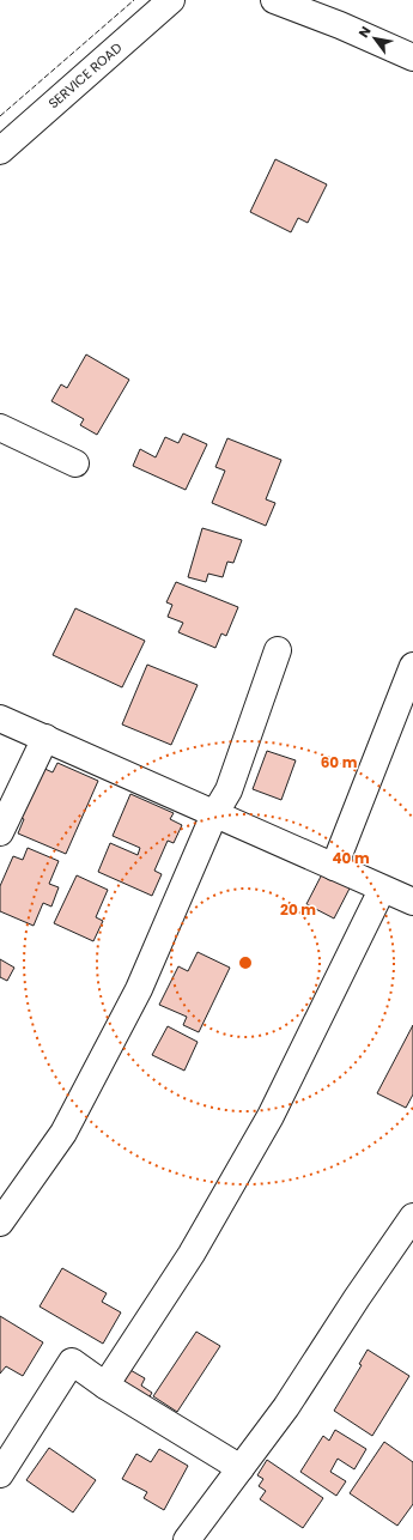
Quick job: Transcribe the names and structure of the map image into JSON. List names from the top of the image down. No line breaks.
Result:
{"streets":{"street":["SERVICE ROAD"]},"north":"top left","rings":["60 m","40 m","20 m"]}
